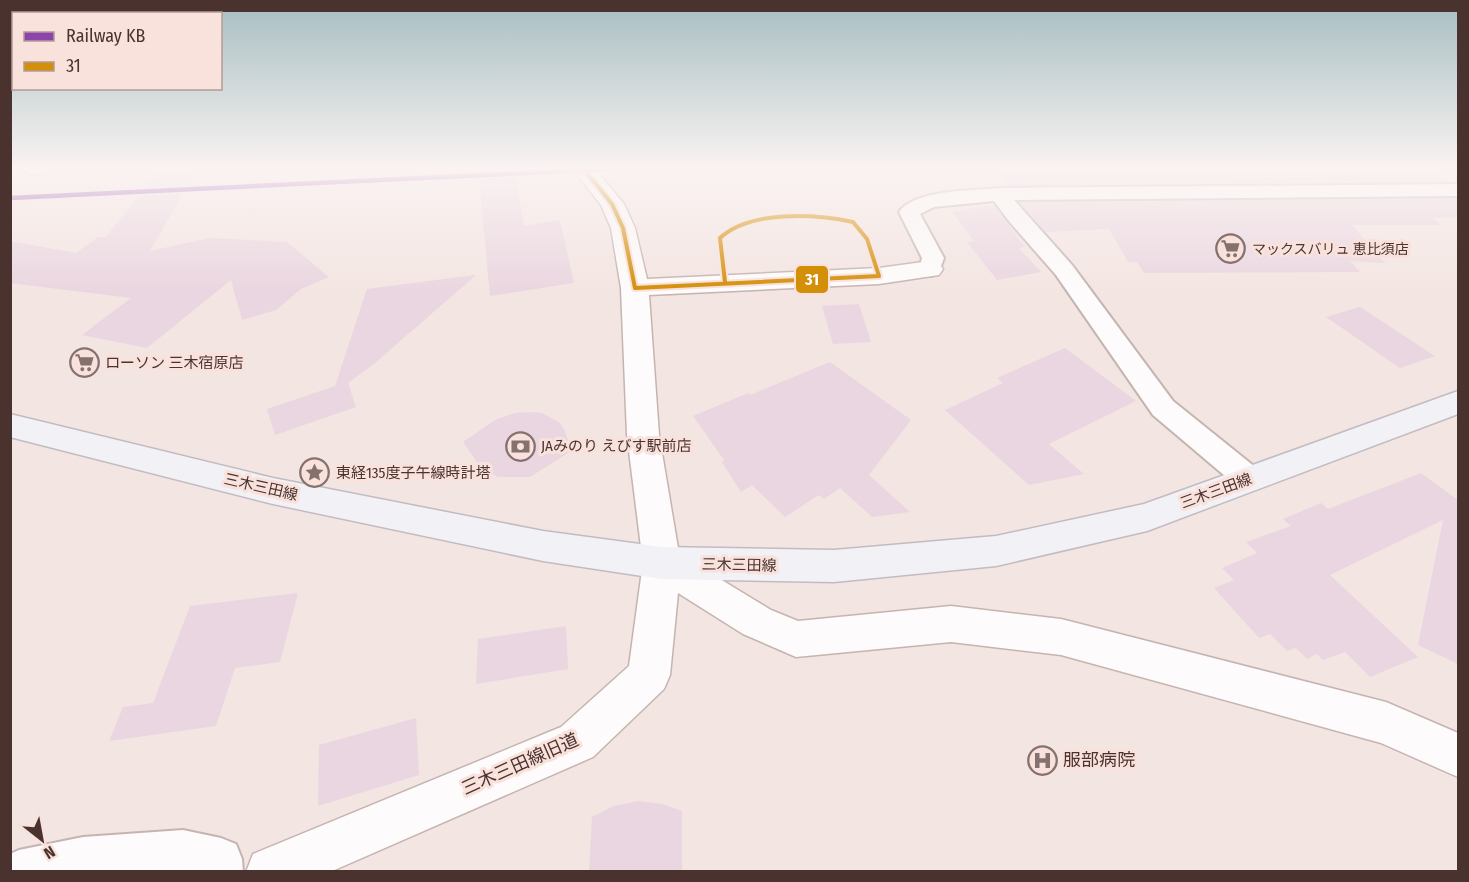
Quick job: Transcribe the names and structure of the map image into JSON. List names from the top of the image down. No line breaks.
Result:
{"streets":{"main road":["三木三田線"],"street":["三木三田線旧道"]},"crossings":[["三木三田線","三木三田線旧道"]],"places":{"supermarket":["マックスバリュ 恵比須店","ローソン 三木宿原店"],"bank":["JAみのり えびす駅前店"],"place":["東経135度子午線時計塔"],"hospital":["服部病院"]},"lines":["transit line 31"],"legend":["Railway KB","31"],"north":"bottom right"}
